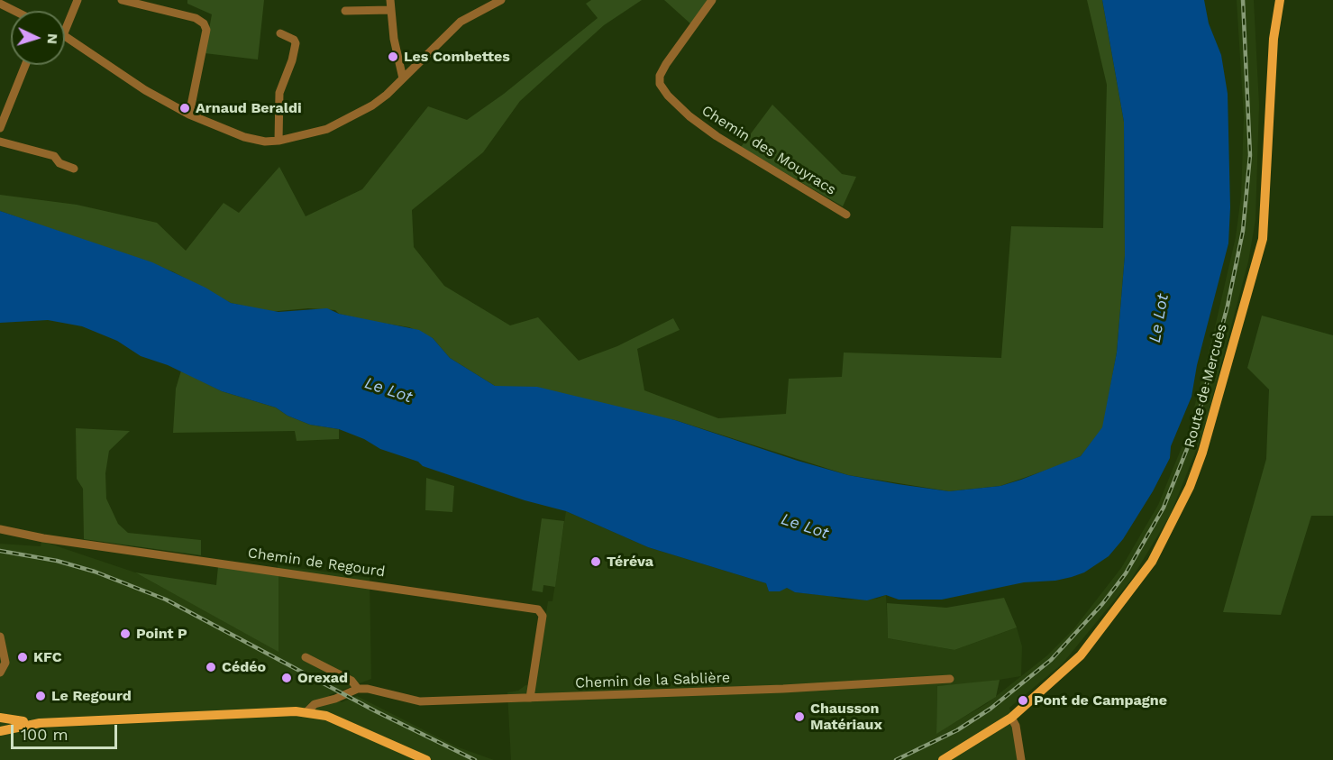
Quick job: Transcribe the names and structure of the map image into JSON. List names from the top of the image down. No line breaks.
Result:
{"streets":{"main road":["Route de Mercuès"],"street":["Chemin des Mouyracs","Chemin de Regourd","Chemin de la Sablière"]},"crossings":[["Chemin de Regourd","Chemin de la Sablière"]],"water":["Le Lot"],"places":["Les Combettes","Arnaud Beraldi","Téréva","Point P","KFC","Cédéo","Orexad","Le Regourd","Pont de Campagne","Chausson Matériaux"],"scale_bar":"100 m","north":"right"}
